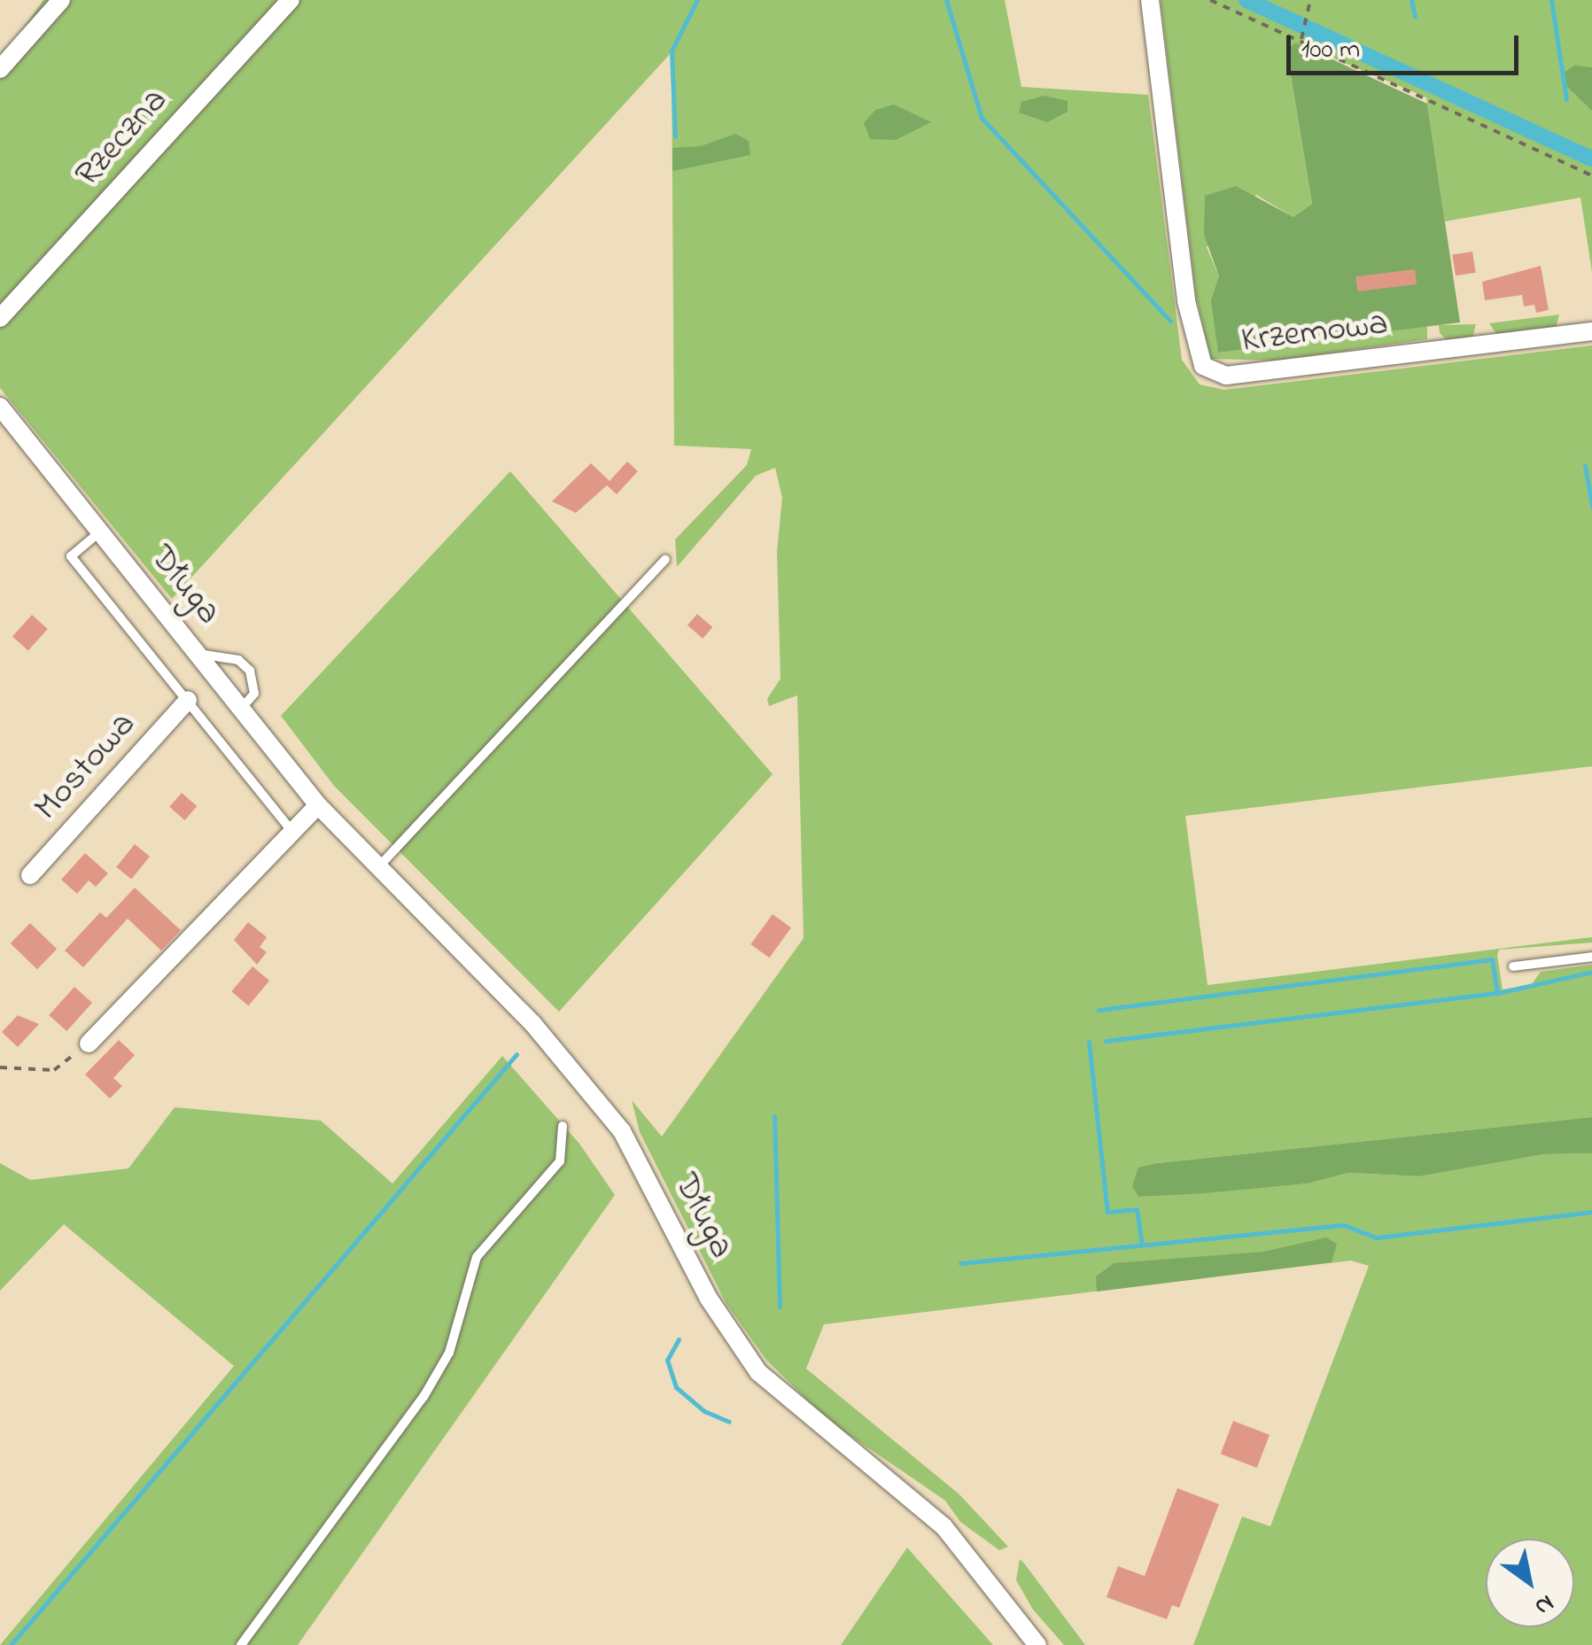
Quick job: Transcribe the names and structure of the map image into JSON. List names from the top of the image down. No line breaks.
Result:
{"streets":{"street":["Rzeczna","Krzemowa","Długa","Mostowa"]},"scale_bar":"100 m","north":"bottom right"}
